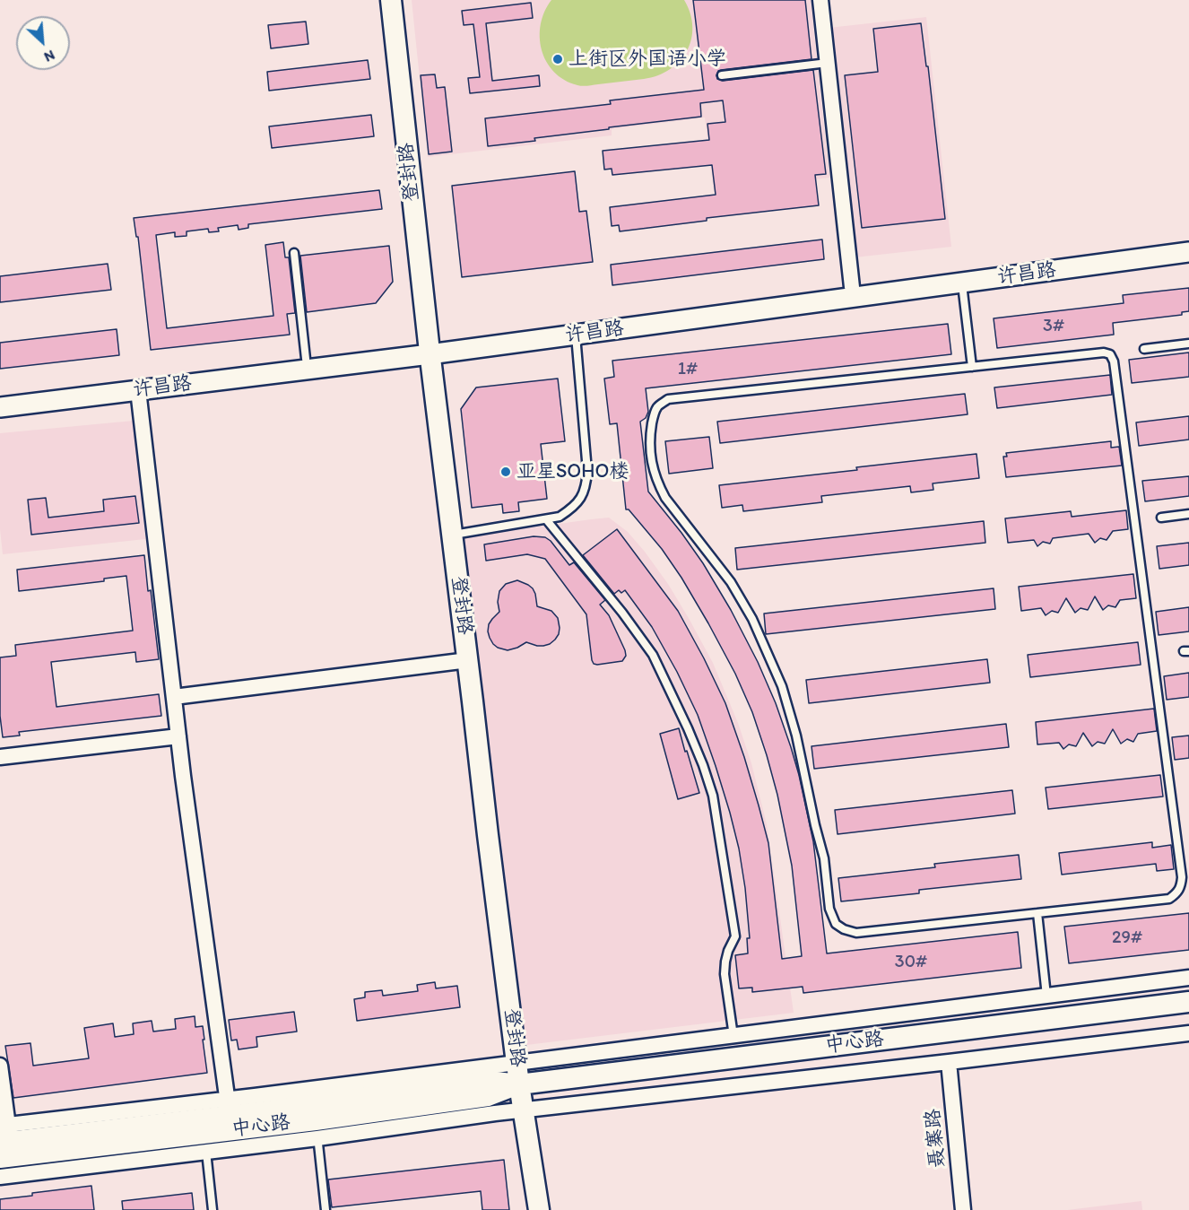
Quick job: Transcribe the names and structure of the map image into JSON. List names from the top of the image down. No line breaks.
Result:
{"streets":{"main road":["登封路","中心路"],"street":["许昌路","聂寨路"]},"crossings":[["登封路","许昌路"],["登封路","中心路"]],"places":["上街区外国语小学","亚星SOHO楼"],"house_numbers":["3#","1#","29#","30#"],"north":"bottom right"}
